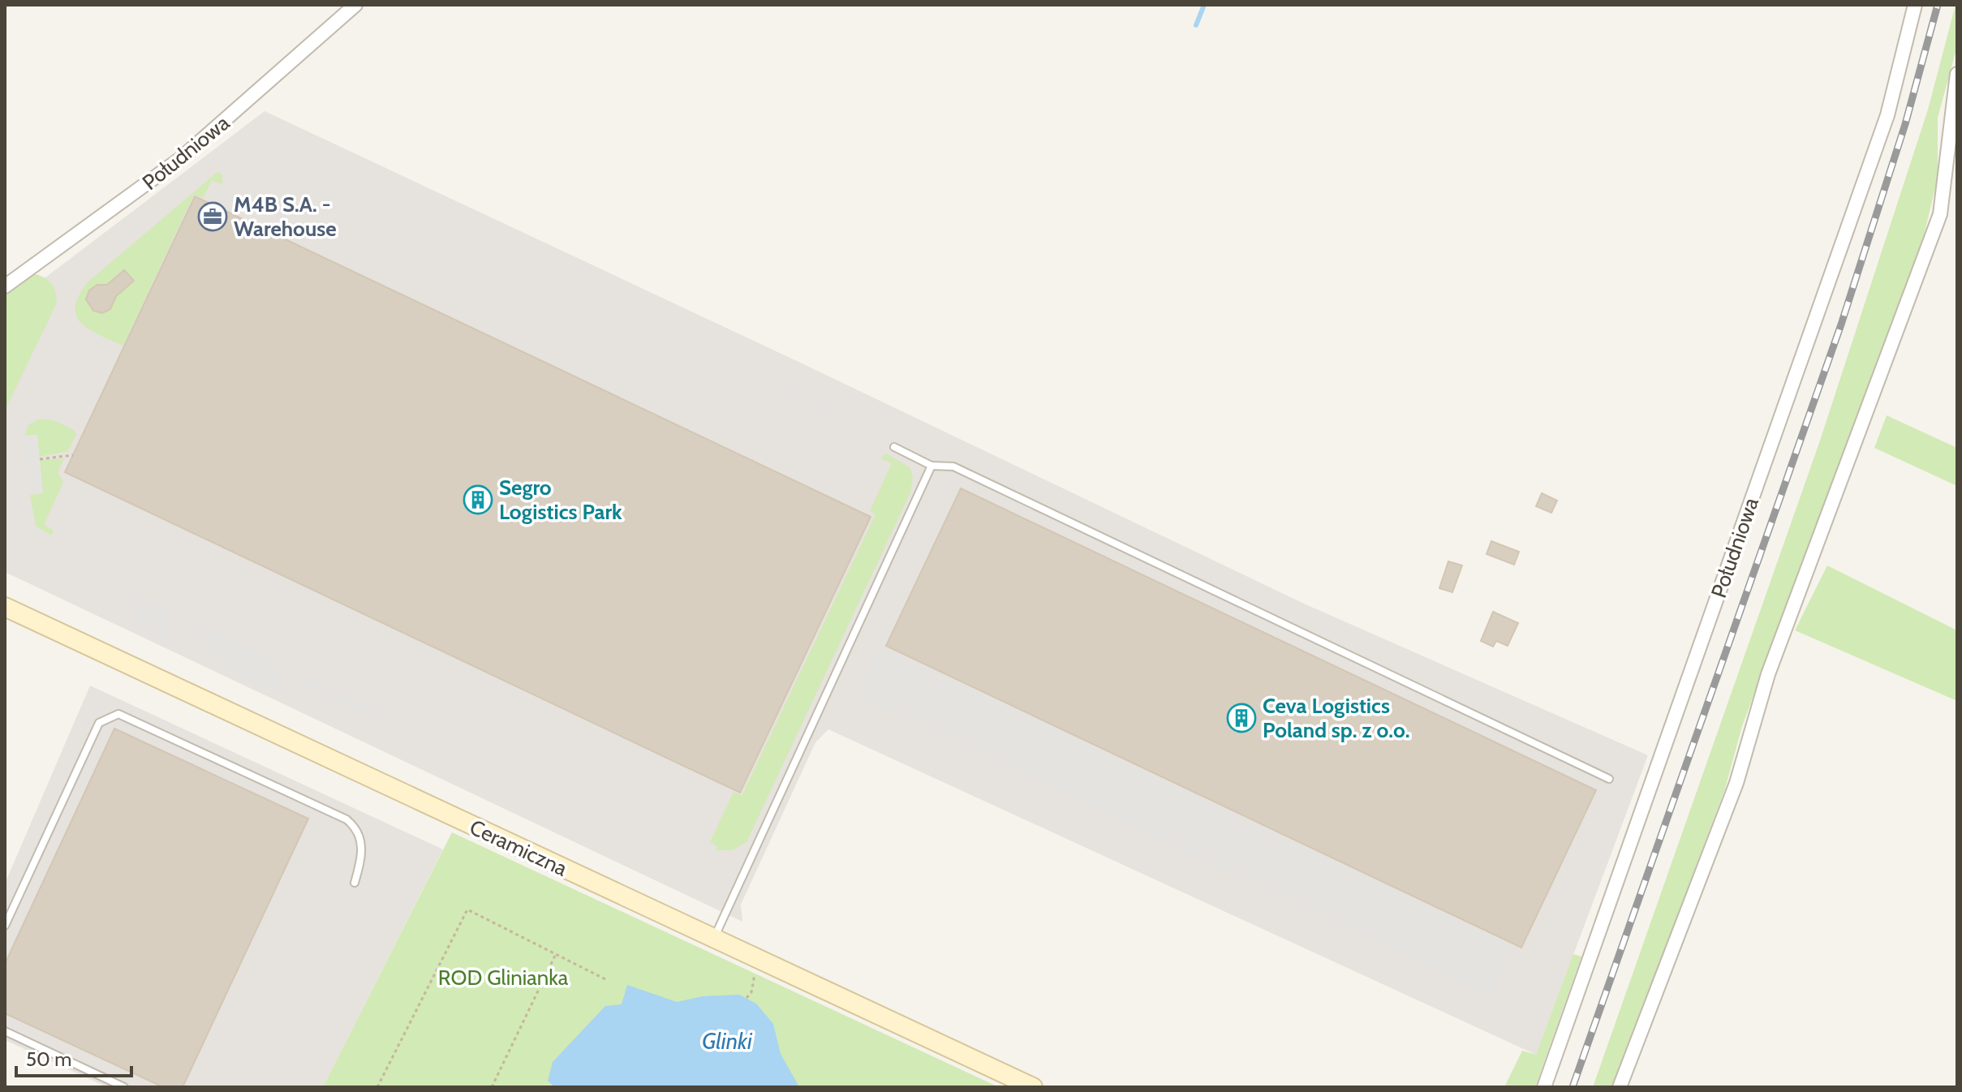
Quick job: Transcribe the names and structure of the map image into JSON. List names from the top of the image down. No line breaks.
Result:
{"streets":{"main road":["Ceramiczna"],"street":["Południowa"]},"water":["Glinki"],"parks":["ROD Glinianka"],"places":{"office":["M4B S.A. - Warehouse"],"building":["Segro Logistics Park","Ceva Logistics Poland sp. z o.o."]},"scale_bar":"50 m"}
